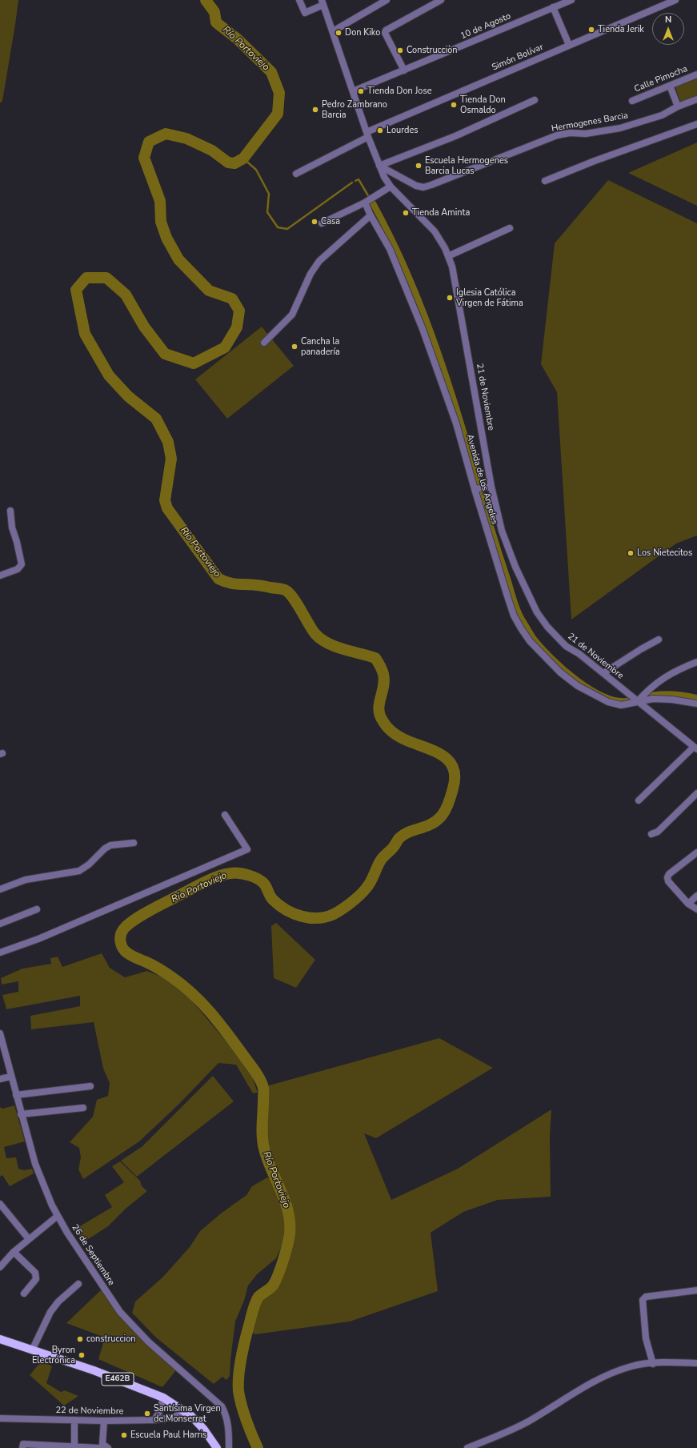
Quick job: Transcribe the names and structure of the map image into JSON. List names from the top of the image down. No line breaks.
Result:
{"streets":{"main road":["E462B"],"street":["10 de Agosto","Simón Bolívar","Calle Pimocha","Hermogenes Barcia","21 de Noviembre","Avenida de los Angeles","26 de Septiembre","22 de Noviembre"]},"crossings":[["10 de Agosto","21 de Noviembre"],["Simón Bolívar","21 de Noviembre"],["Hermogenes Barcia","21 de Noviembre"],["21 de Noviembre","Avenida de los Angeles"],["E462B","22 de Noviembre"]],"water":["Río Portoviejo"],"places":["Tienda Jerik","Don Kiko","Construcciòn","Tienda Don Jose","Tienda Don Osmaldo","Pedro Zambrano Barcia","Lourdes","Escuela Hermogenes Barcia Lucas","Tienda Aminta","Casa","Iglesia Católica Virgen de Fátima","Cancha la panadería","Los Nietecitos","construccion","Byron Electrónica","Santísima Virgen de Monserrat","Escuela Paul Harris"],"north":"top"}
